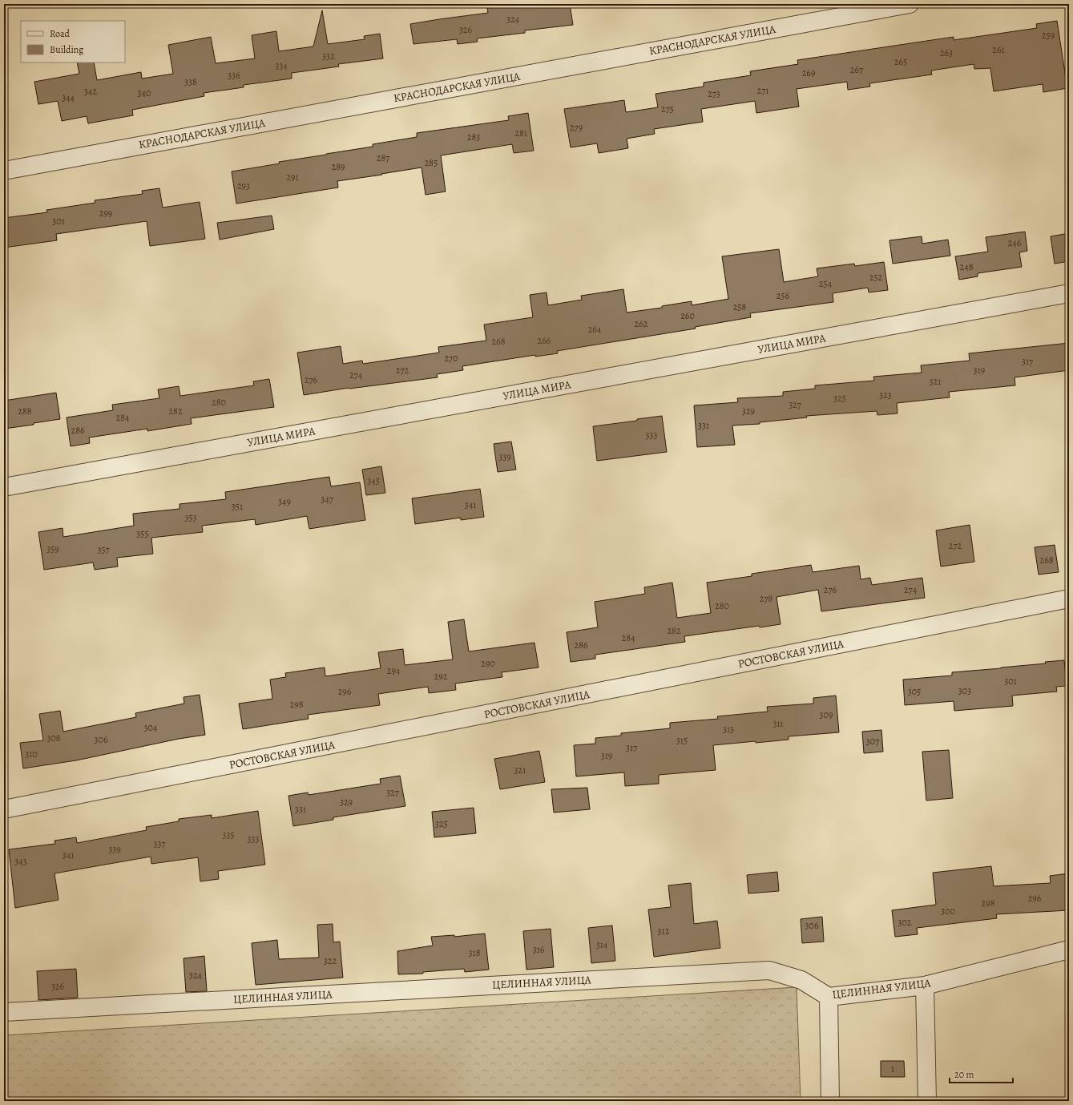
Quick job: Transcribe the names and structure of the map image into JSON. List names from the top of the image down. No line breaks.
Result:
{"streets":{"street":["КРАСНОДАРСКАЯ УЛИЦА","УЛИЦА МИРА","РОСТОВСКАЯ УЛИЦА","ЦЕЛИННАЯ УЛИЦА"]},"house_numbers":["324","326","259","261","263","332","265","334","267","269","336","338","271","342","340","273","344","275","279","281","283","287","285","289","291","293","299","301","246","248","252","254","256","258","260","262","264","266","268","270","317","272","319","274","276","321","323","325","280","327","288","282","329","284","331","286","333","339","345","347","349","341","351","353","355","272","359","357","268","276","274","278","280","282","284","286","290","294","292","301","303","296","305","298","309","311","304","313","308","306","315","307","317","310","319","321","327","329","331","325","335","333","337","339","341","343","296","298","300","302","306","312","314","316","318","322","324","326","1"],"legend":["Road","Building"],"scale_bar":"20 m"}
